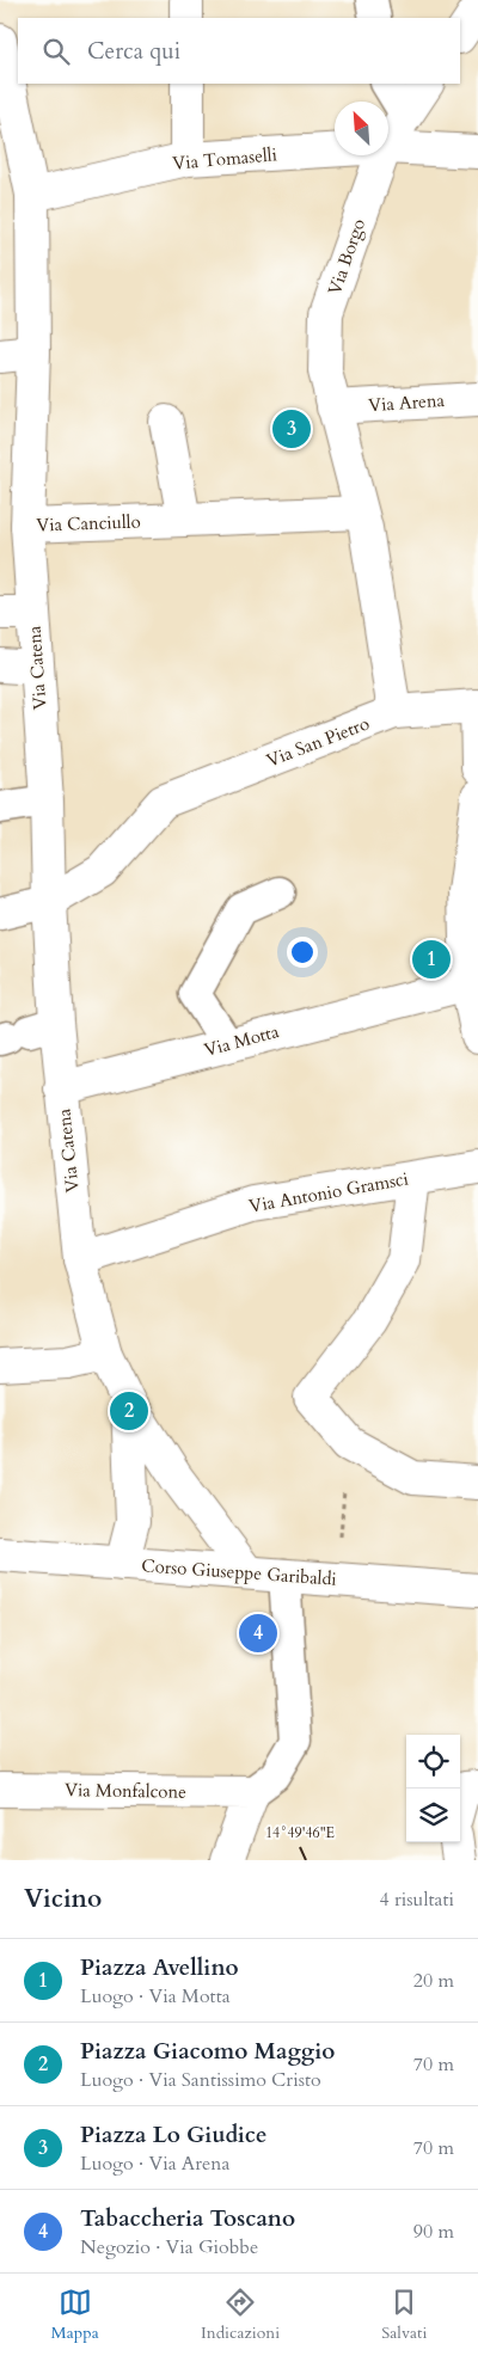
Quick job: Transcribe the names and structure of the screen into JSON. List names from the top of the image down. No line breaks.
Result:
{"streets":{"street":["Via Tomaselli","Via Borgo","Via Arena","Via Canciullo","Via Catena","Via San Pietro","Via Motta","Via Antonio Gramsci","Corso Giuseppe Garibaldi","Via Monfalcone"]},"crossings":[["Via Tomaselli","Via Catena"],["Via Borgo","Via Arena"],["Via Borgo","Via Canciullo"],["Via Canciullo","Via Catena"],["Via Catena","Via San Pietro"],["Via Catena","Via Motta"],["Via Catena","Via Antonio Gramsci"],["Via Catena","Corso Giuseppe Garibaldi"]],"north":"top left","page":{"search":"Cerca qui","pins":["3","1","2","4"],"heading":["Vicino","4 risultati"],"list":[{"mark":"1","name":"Piazza Avellino","note":"Luogo · Via Motta","value":"20 m"},{"mark":"2","name":"Piazza Giacomo Maggio","note":"Luogo · Via Santissimo Cristo","value":"70 m"},{"mark":"3","name":"Piazza Lo Giudice","note":"Luogo · Via Arena","value":"70 m"},{"mark":"4","name":"Tabaccheria Toscano","note":"Negozio · Via Giobbe","value":"90 m"}],"nav":["Mappa","Indicazioni","Salvati"]},"coordinates":["14°49'46\"E"]}
